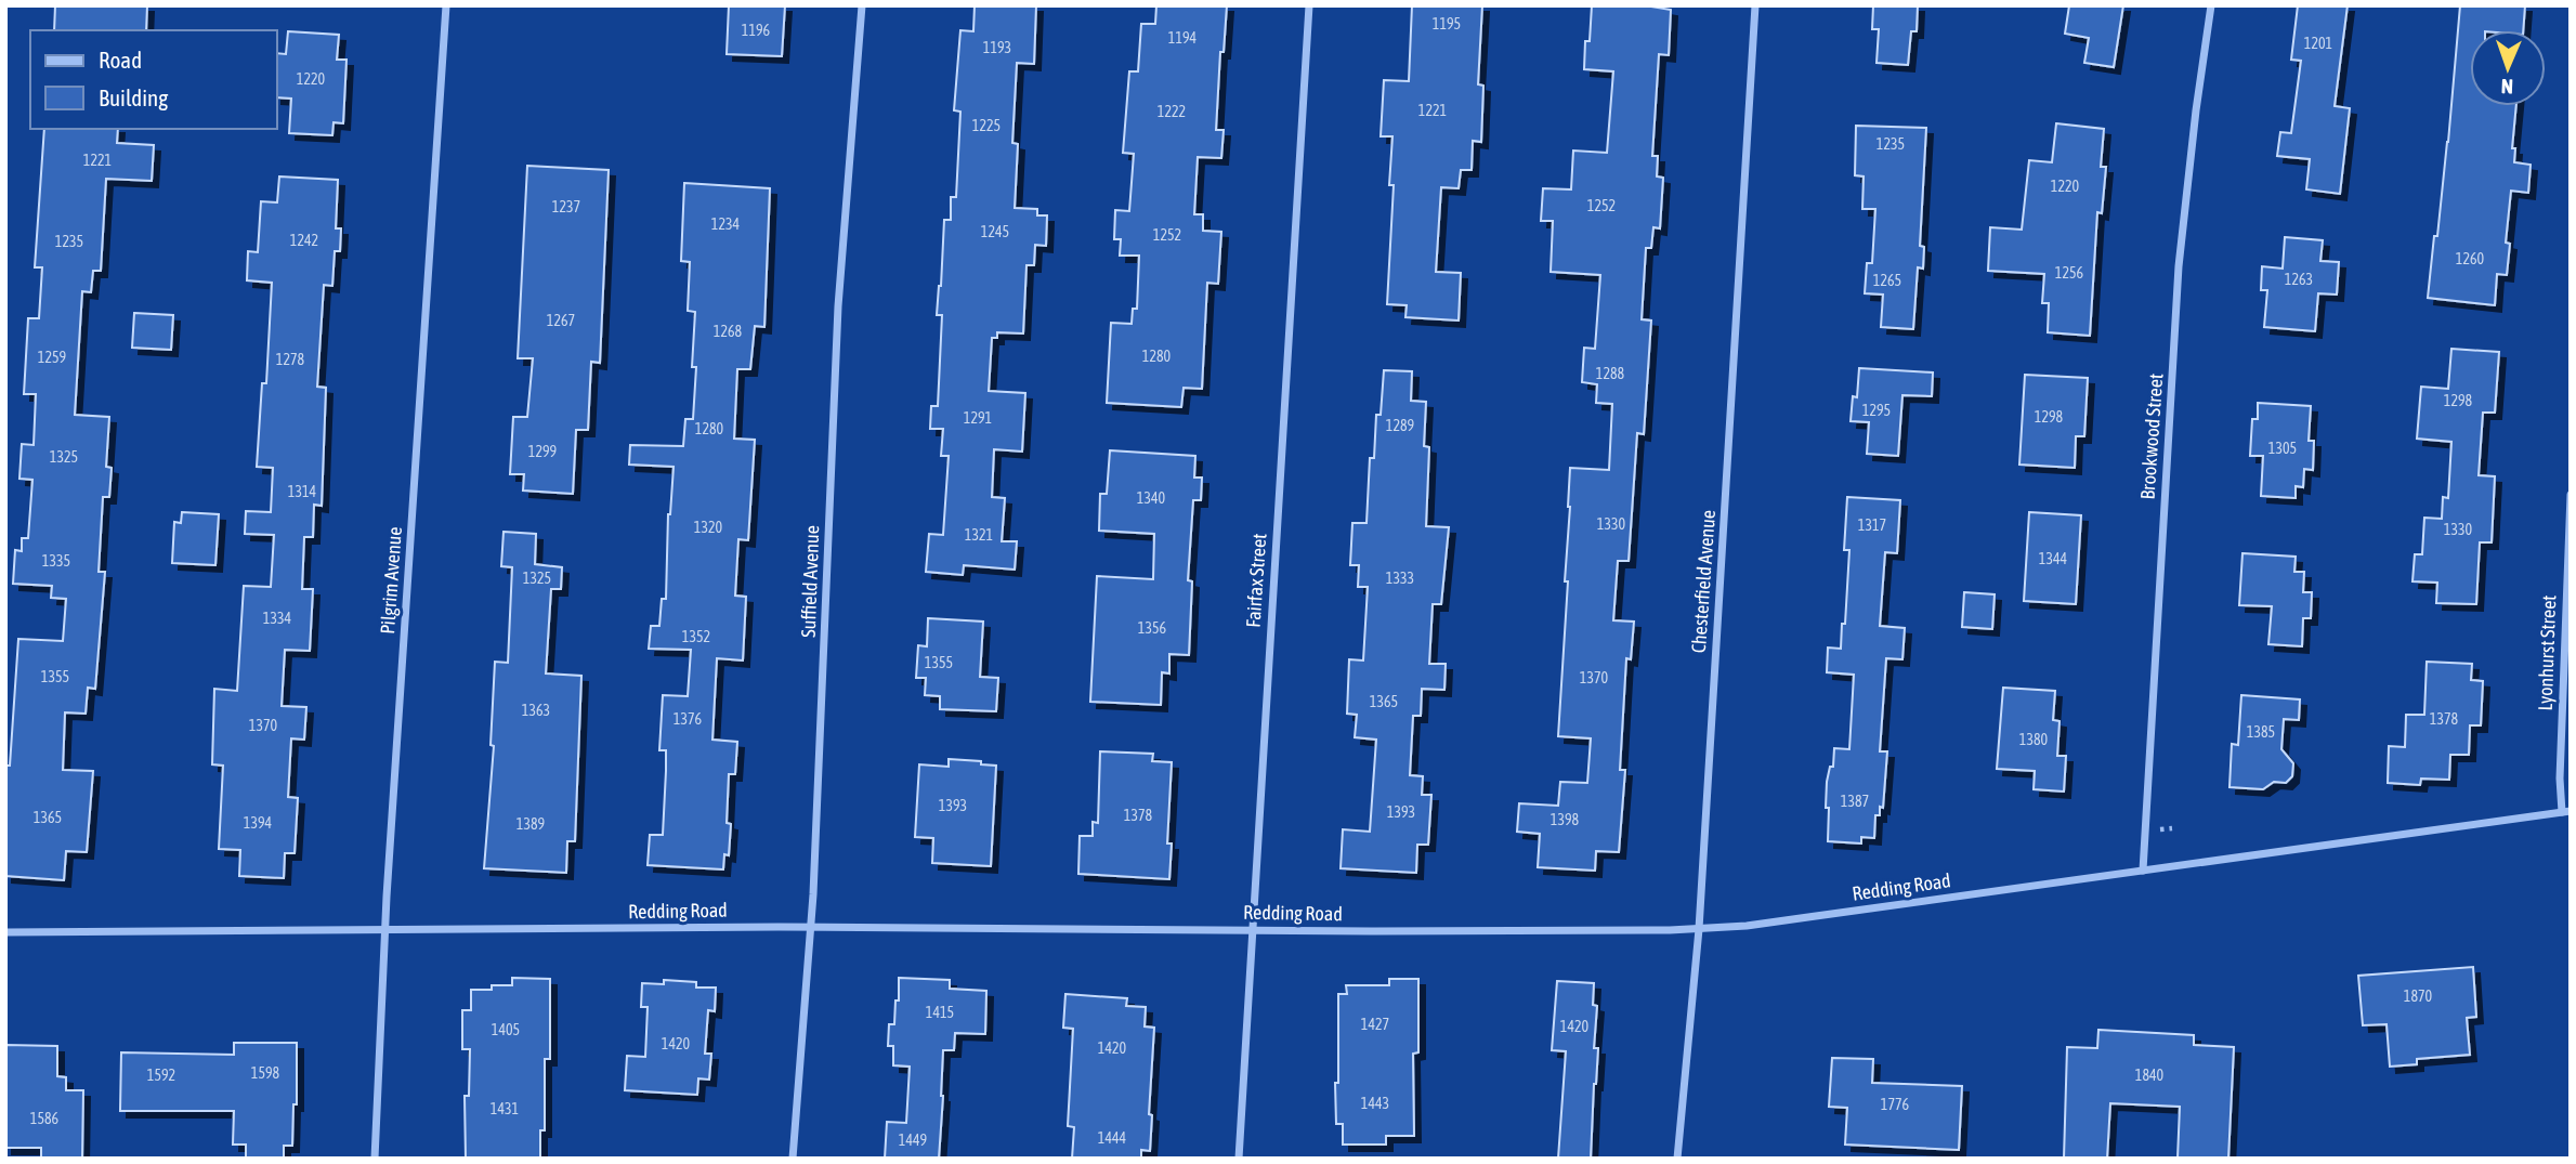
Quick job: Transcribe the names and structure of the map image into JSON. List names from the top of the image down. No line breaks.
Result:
{"streets":{"street":["Brookwood Street","Pilgrim Avenue","Fairfax Street","Suffield Avenue","Chesterfield Avenue","Lyonhurst Street","Redding Road"]},"crossings":[["Brookwood Street","Redding Road"],["Pilgrim Avenue","Redding Road"],["Fairfax Street","Redding Road"],["Suffield Avenue","Redding Road"],["Chesterfield Avenue","Redding Road"],["Lyonhurst Street","Redding Road"]],"house_numbers":["1195","1196","1194","1201","1193","1220","1221","1222","1225","1235","1221","1220","1252","1237","1234","1245","1252","1242","1235","1260","1256","1263","1265","1267","1268","1280","1259","1278","1288","1298","1295","1298","1291","1289","1280","1305","1299","1325","1314","1340","1330","1317","1320","1330","1321","1344","1335","1325","1333","1334","1356","1352","1355","1355","1370","1365","1363","1376","1378","1370","1385","1380","1387","1393","1393","1378","1365","1398","1394","1389","1870","1415","1427","1420","1405","1420","1420","1598","1592","1840","1443","1776","1431","1586","1444","1449"],"legend":["Road","Building"],"north":"bottom"}
